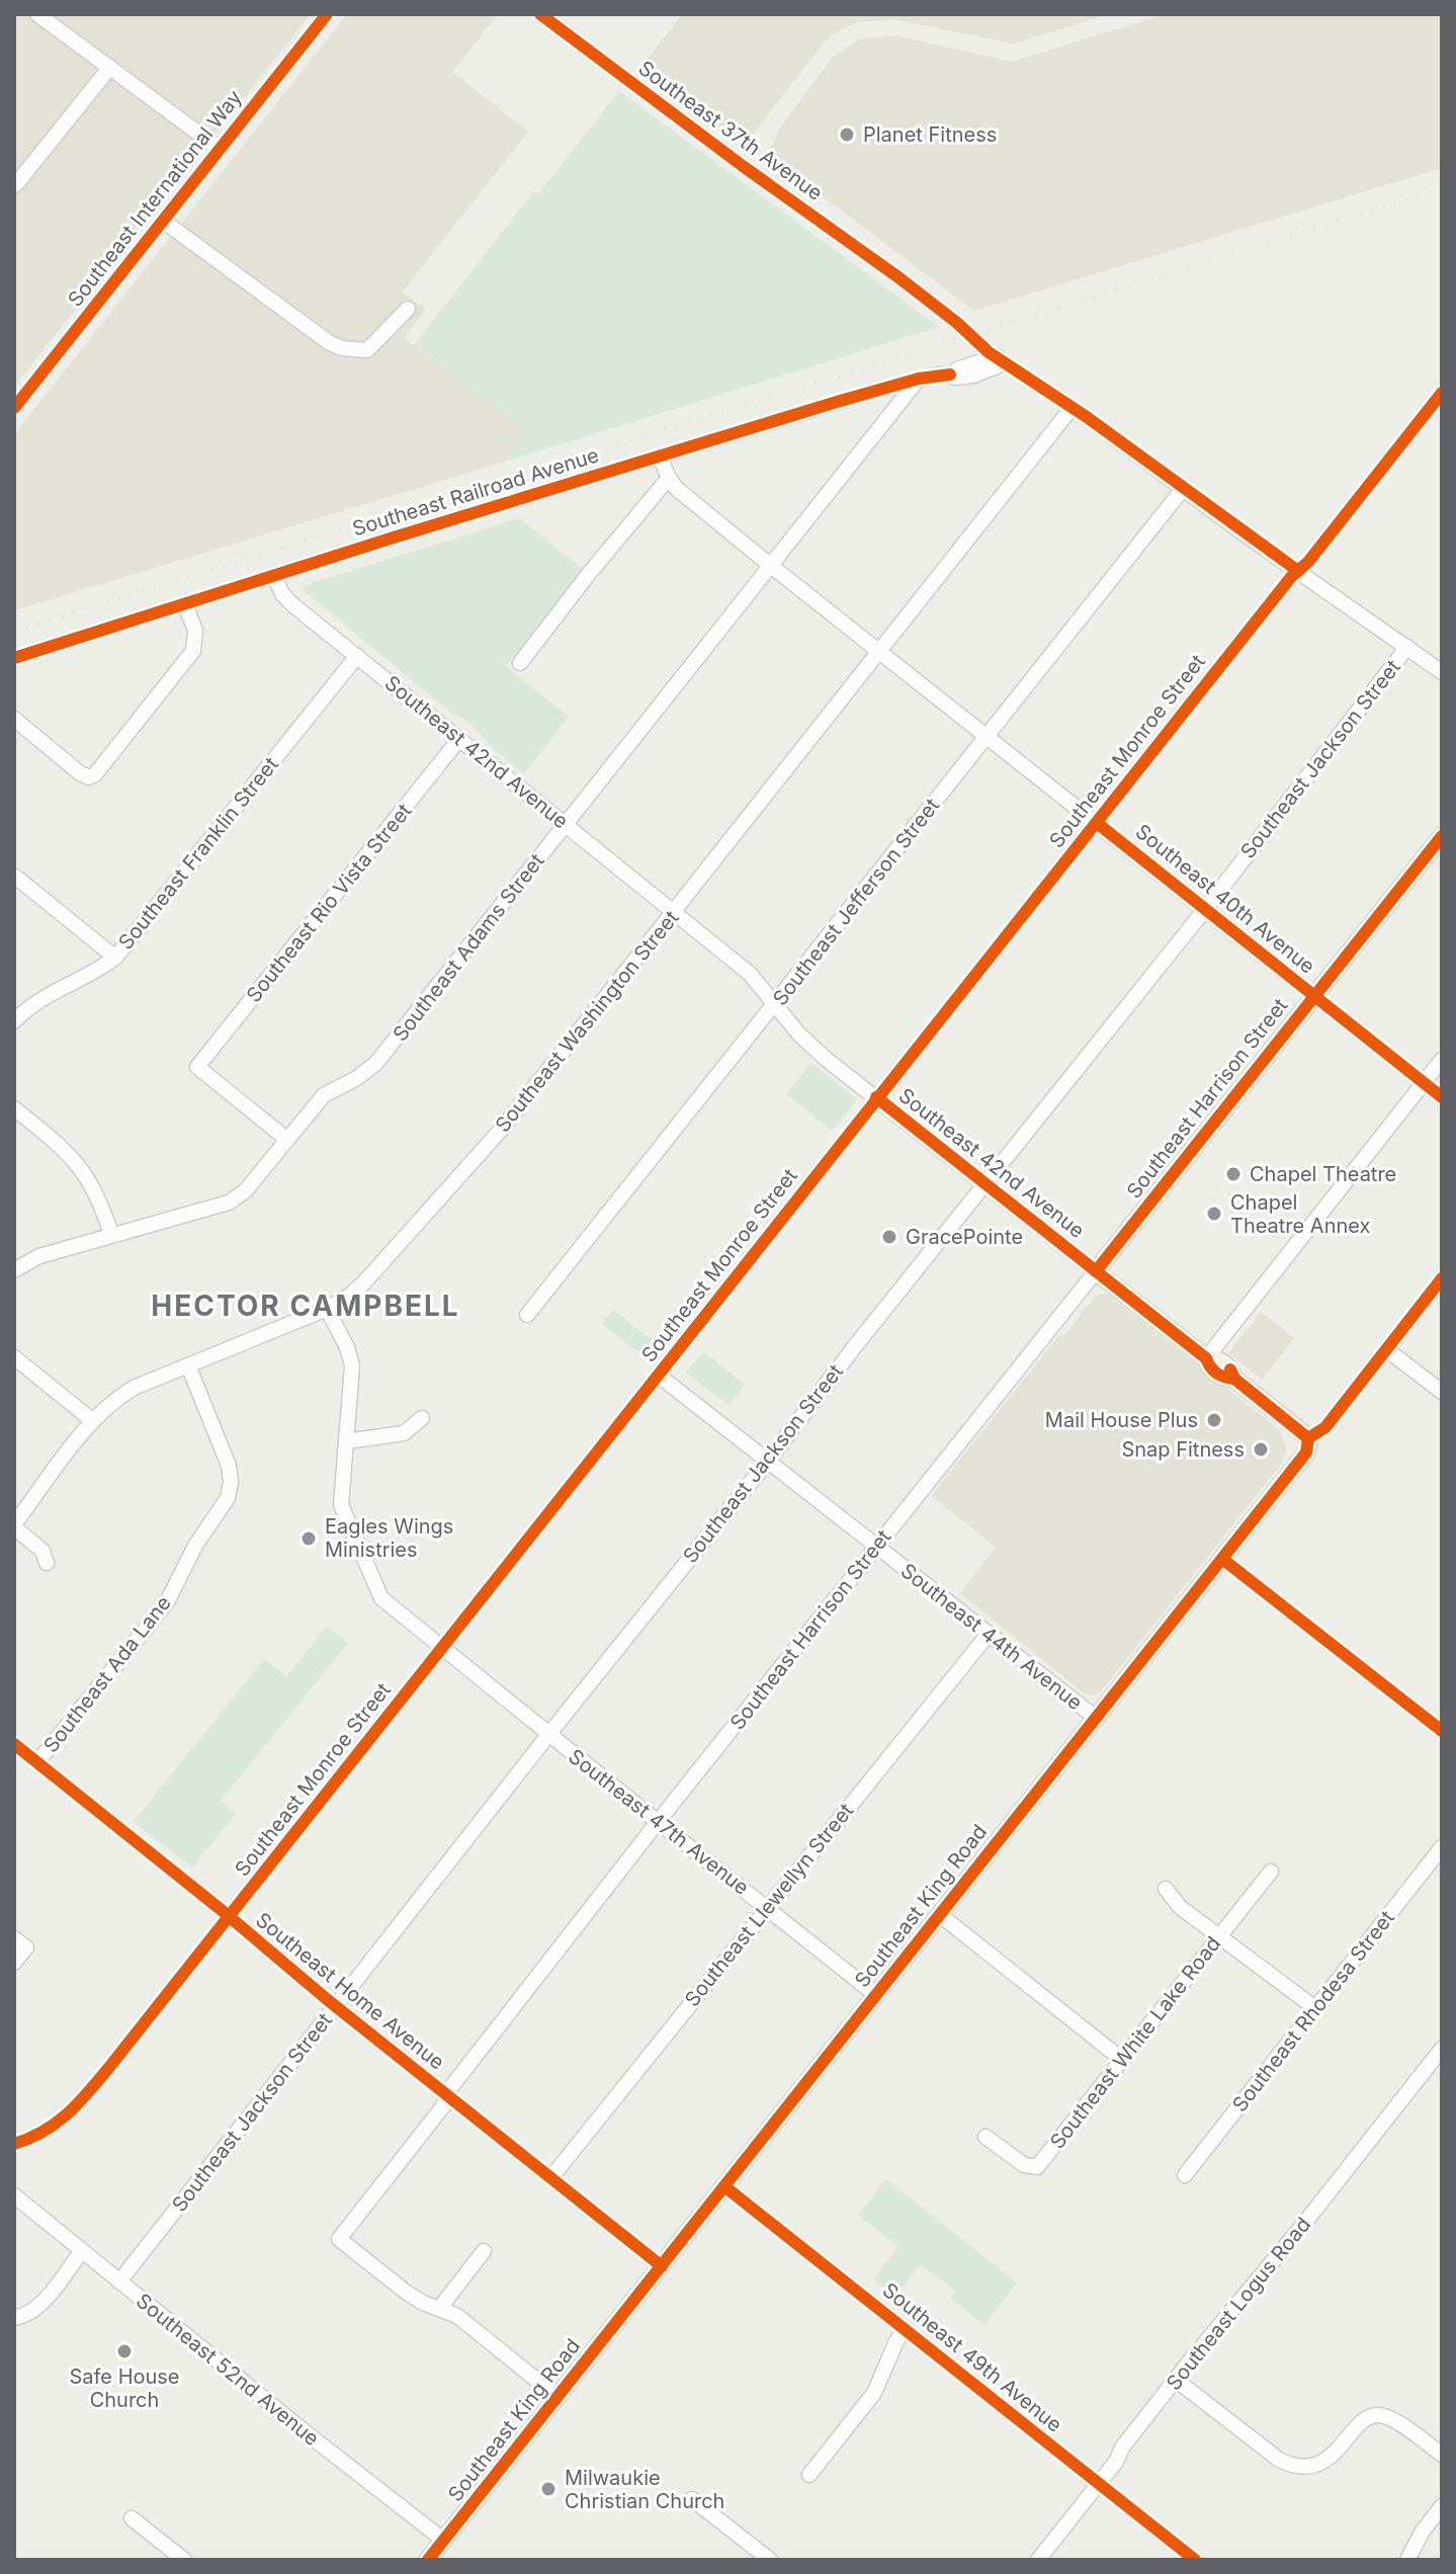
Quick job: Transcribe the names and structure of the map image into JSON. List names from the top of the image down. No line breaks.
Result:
{"streets":{"main road":["Southeast 42nd Avenue","Southeast Harrison Street","Southeast King Road"],"street":["Southeast 37th Avenue","Southeast International Way","Southeast Railroad Avenue","Southeast Monroe Street","Southeast Jackson Street","Southeast Franklin Street","Southeast 40th Avenue","Southeast Jefferson Street","Southeast Rio Vista Street","Southeast Adams Street","Southeast Washington Street","Southeast 44th Avenue","Southeast Ada Lane","Southeast 47th Avenue","Southeast Llewellyn Street","Southeast Home Avenue","Southeast Rhodesa Street","Southeast White Lake Road","Southeast Logus Road","Southeast 49th Avenue","Southeast 52nd Avenue"]},"crossings":[["Southeast 37th Avenue","Southeast Railroad Avenue"],["Southeast 37th Avenue","Southeast Monroe Street"],["Southeast 37th Avenue","Southeast Jackson Street"],["Southeast 37th Avenue","Southeast Jefferson Street"],["Southeast 37th Avenue","Southeast Washington Street"],["Southeast Railroad Avenue","Southeast 42nd Avenue"],["Southeast Railroad Avenue","Southeast 40th Avenue"],["Southeast Railroad Avenue","Southeast Adams Street"],["Southeast Monroe Street","Southeast 42nd Avenue"],["Southeast Monroe Street","Southeast 40th Avenue"],["Southeast Monroe Street","Southeast 44th Avenue"],["Southeast Monroe Street","Southeast 47th Avenue"],["Southeast Monroe Street","Southeast Home Avenue"],["Southeast 42nd Avenue","Southeast Jackson Street"],["Southeast 42nd Avenue","Southeast Franklin Street"],["Southeast 42nd Avenue","Southeast Jefferson Street"],["Southeast 42nd Avenue","Southeast Rio Vista Street"],["Southeast 42nd Avenue","Southeast Adams Street"],["Southeast 42nd Avenue","Southeast Washington Street"],["Southeast 42nd Avenue","Southeast Harrison Street"],["Southeast 42nd Avenue","Southeast King Road"],["Southeast Jackson Street","Southeast 40th Avenue"],["Southeast Jackson Street","Southeast 44th Avenue"],["Southeast Jackson Street","Southeast 47th Avenue"],["Southeast Jackson Street","Southeast Home Avenue"],["Southeast Jackson Street","Southeast 52nd Avenue"],["Southeast 40th Avenue","Southeast Jefferson Street"],["Southeast 40th Avenue","Southeast Adams Street"],["Southeast 40th Avenue","Southeast Washington Street"],["Southeast 40th Avenue","Southeast Harrison Street"],["Southeast Rio Vista Street","Southeast Adams Street"],["Southeast Washington Street","Southeast Ada Lane"],["Southeast Washington Street","Southeast 47th Avenue"],["Southeast Harrison Street","Southeast 44th Avenue"],["Southeast Harrison Street","Southeast 47th Avenue"],["Southeast Harrison Street","Southeast Home Avenue"],["Southeast 44th Avenue","Southeast Llewellyn Street"],["Southeast 44th Avenue","Southeast King Road"],["Southeast Ada Lane","Southeast Home Avenue"],["Southeast 47th Avenue","Southeast Llewellyn Street"],["Southeast 47th Avenue","Southeast King Road"],["Southeast Llewellyn Street","Southeast Home Avenue"],["Southeast King Road","Southeast Home Avenue"],["Southeast King Road","Southeast 49th Avenue"],["Southeast King Road","Southeast 52nd Avenue"],["Southeast Logus Road","Southeast 49th Avenue"]],"districts":["HECTOR CAMPBELL"],"places":["Planet Fitness","Chapel Theatre","Chapel Theatre Annex","GracePointe","Mail House Plus","Snap Fitness","Eagles Wings Ministries","Safe House Church","Milwaukie Christian Church"]}
